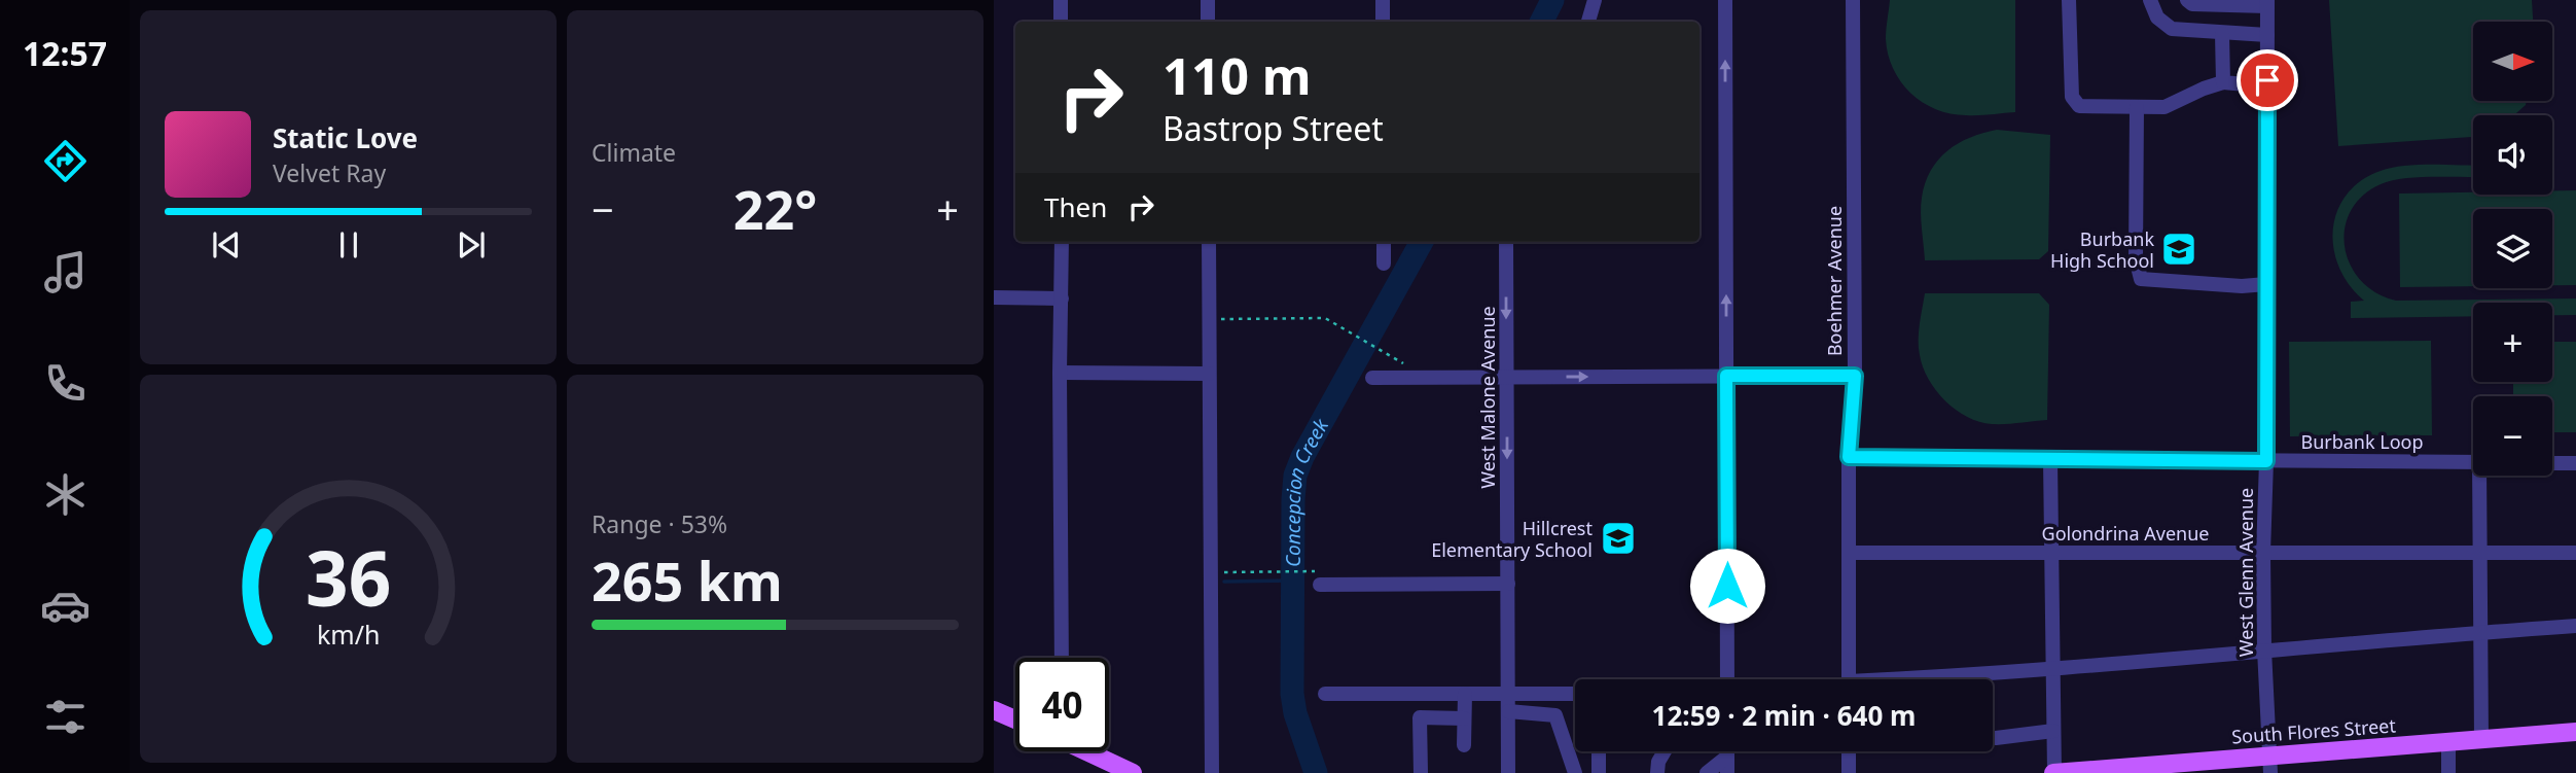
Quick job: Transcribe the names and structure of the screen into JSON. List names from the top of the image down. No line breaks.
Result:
{"streets":{"main road":["South Flores Street"],"street":["Boehmer Avenue","West Malone Avenue","Burbank Loop","Golondrina Avenue","West Glenn Avenue"]},"crossings":[["Boehmer Avenue","Burbank Loop"],["Boehmer Avenue","Golondrina Avenue"],["Burbank Loop","West Glenn Avenue"],["Golondrina Avenue","West Glenn Avenue"],["West Glenn Avenue","South Flores Street"]],"one_way":["West Malone Avenue"],"water":["Concepcion Creek"],"places":{"school or university":["Burbank High School","Hillcrest Elementary School"]},"north":"right","page":{"tabs":"12:57","tile":["Climate",["Range · 53%","265 km"]],"map_buttons":["+","−"],"turn":["110 m","Bastrop Street"],"song":["Static Love","Velvet Ray"],"then":"Then","heat":["−","22°","+"],"limit":"40","trip":"12:59 · 2 min · 640 m","gauge":["36","km/h"]}}
